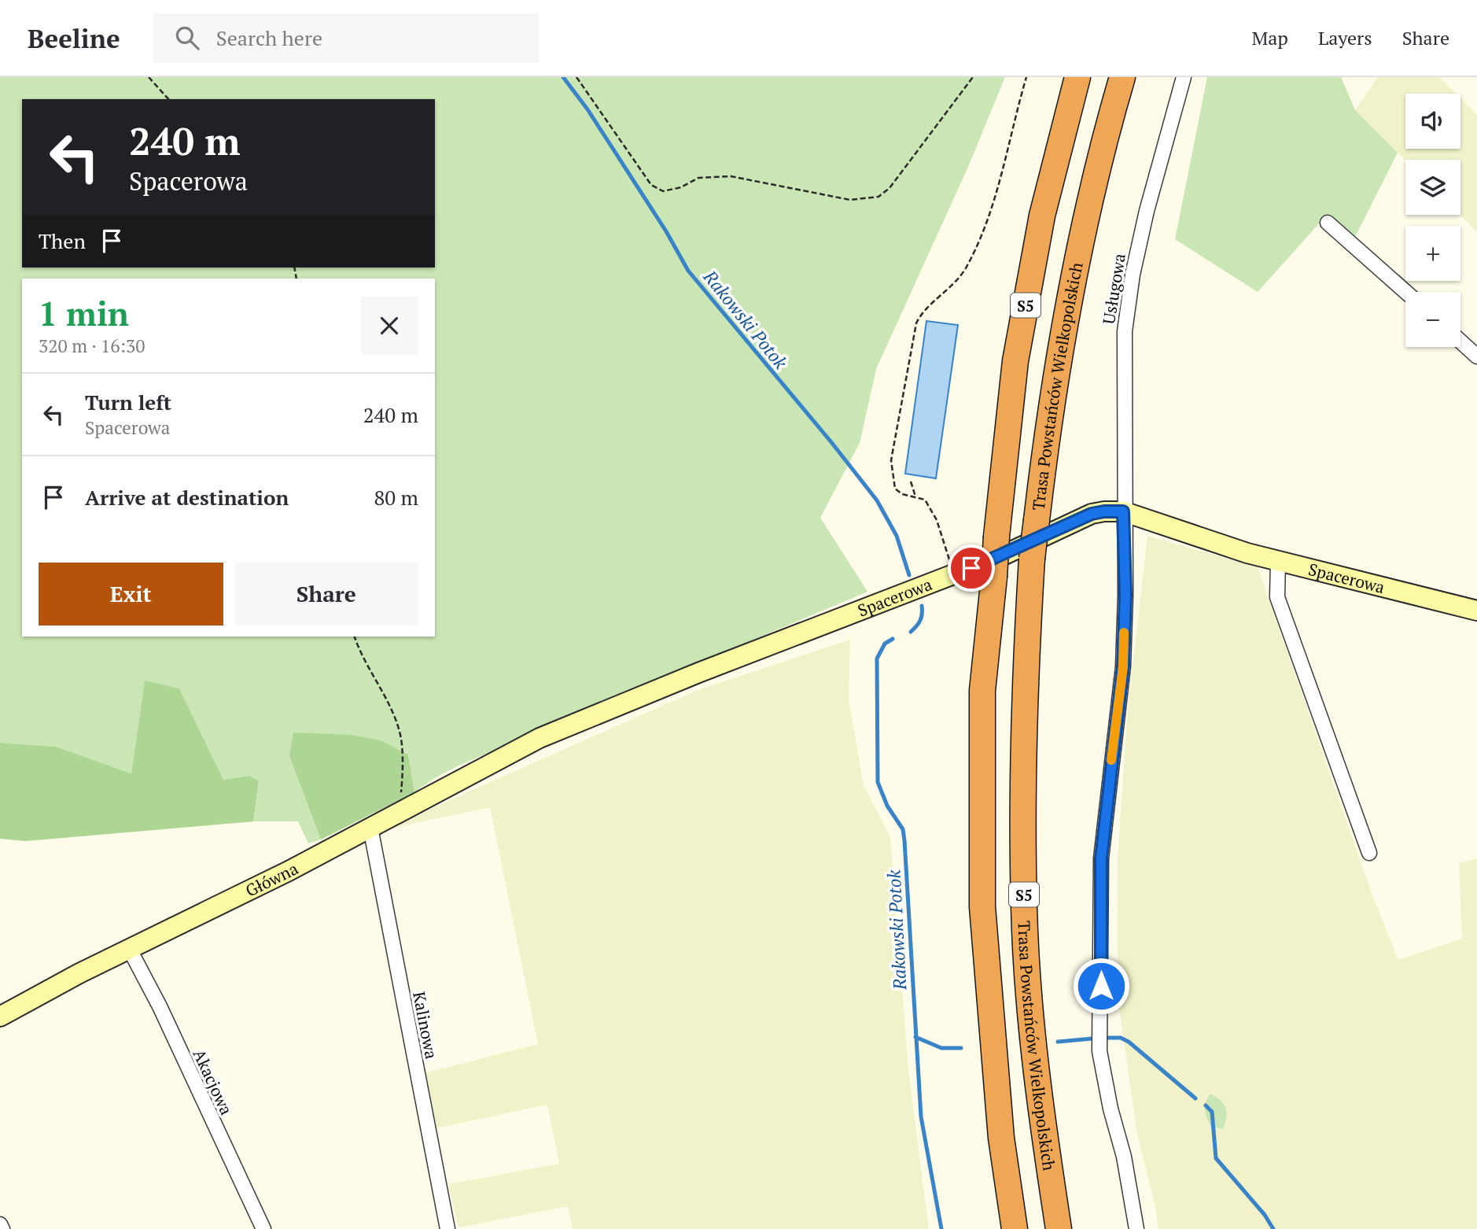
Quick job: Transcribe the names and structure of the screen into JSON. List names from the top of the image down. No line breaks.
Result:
{"streets":{"highway":["S5","Trasa Powstańców Wielkopolskich"],"street":["Usługowa","Spacerowa","Główna","Kalinowa","Akacjowa"]},"crossings":[["Usługowa","Spacerowa"],["Spacerowa","Główna"],["Główna","Kalinowa"],["Główna","Akacjowa"]],"water":["Rakowski Potok"],"page":{"header":"Beeline","search":"Search here","nav":["Map","Layers","Share"],"map_buttons":["+","−"],"turn":["240 m","Spacerowa"],"then":"Then","heading":["1 min","320 m · 16:30"],"list":[{"name":"Turn left","note":"Spacerowa","value":"240 m"},{"name":"Arrive at destination","value":"80 m"}],"buttons":["Exit","Share"]}}
